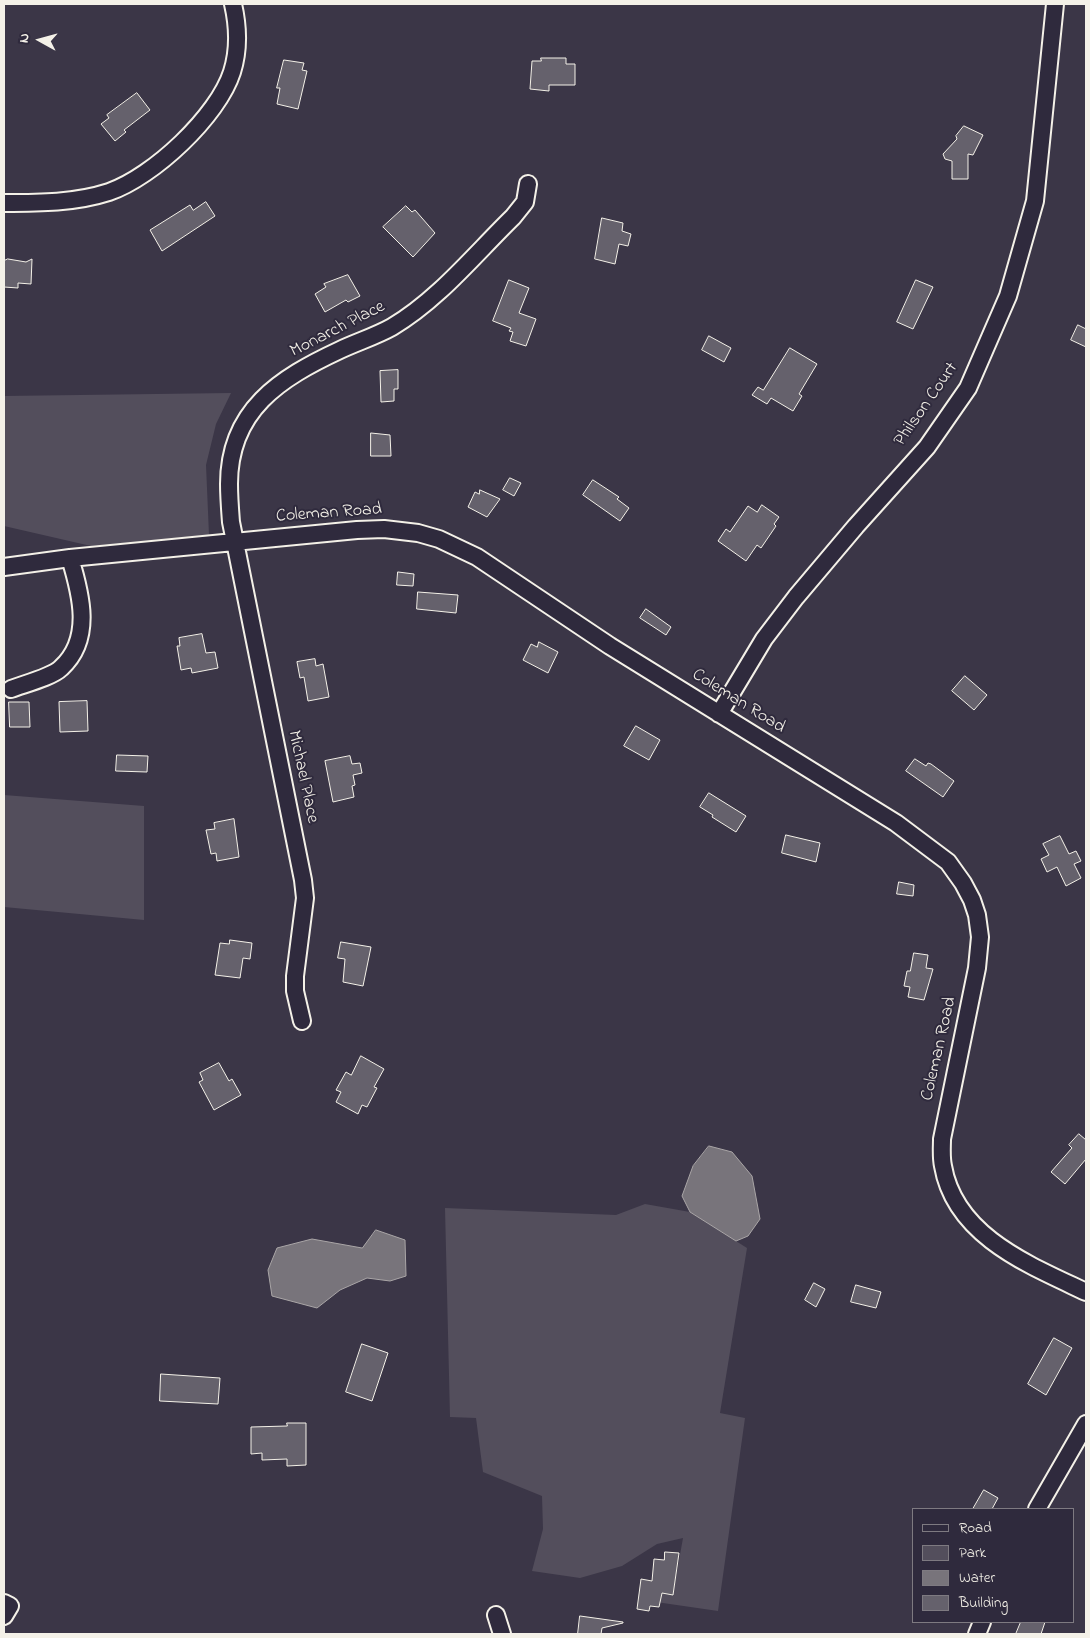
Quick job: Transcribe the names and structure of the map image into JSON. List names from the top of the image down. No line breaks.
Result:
{"streets":{"street":["Monarch Place","Philson Court","Coleman Road","Michael Place"]},"crossings":[["Monarch Place","Coleman Road"],["Monarch Place","Michael Place"],["Philson Court","Coleman Road"],["Coleman Road","Michael Place"]],"legend":["Road","Park","Water","Building"],"north":"left"}
